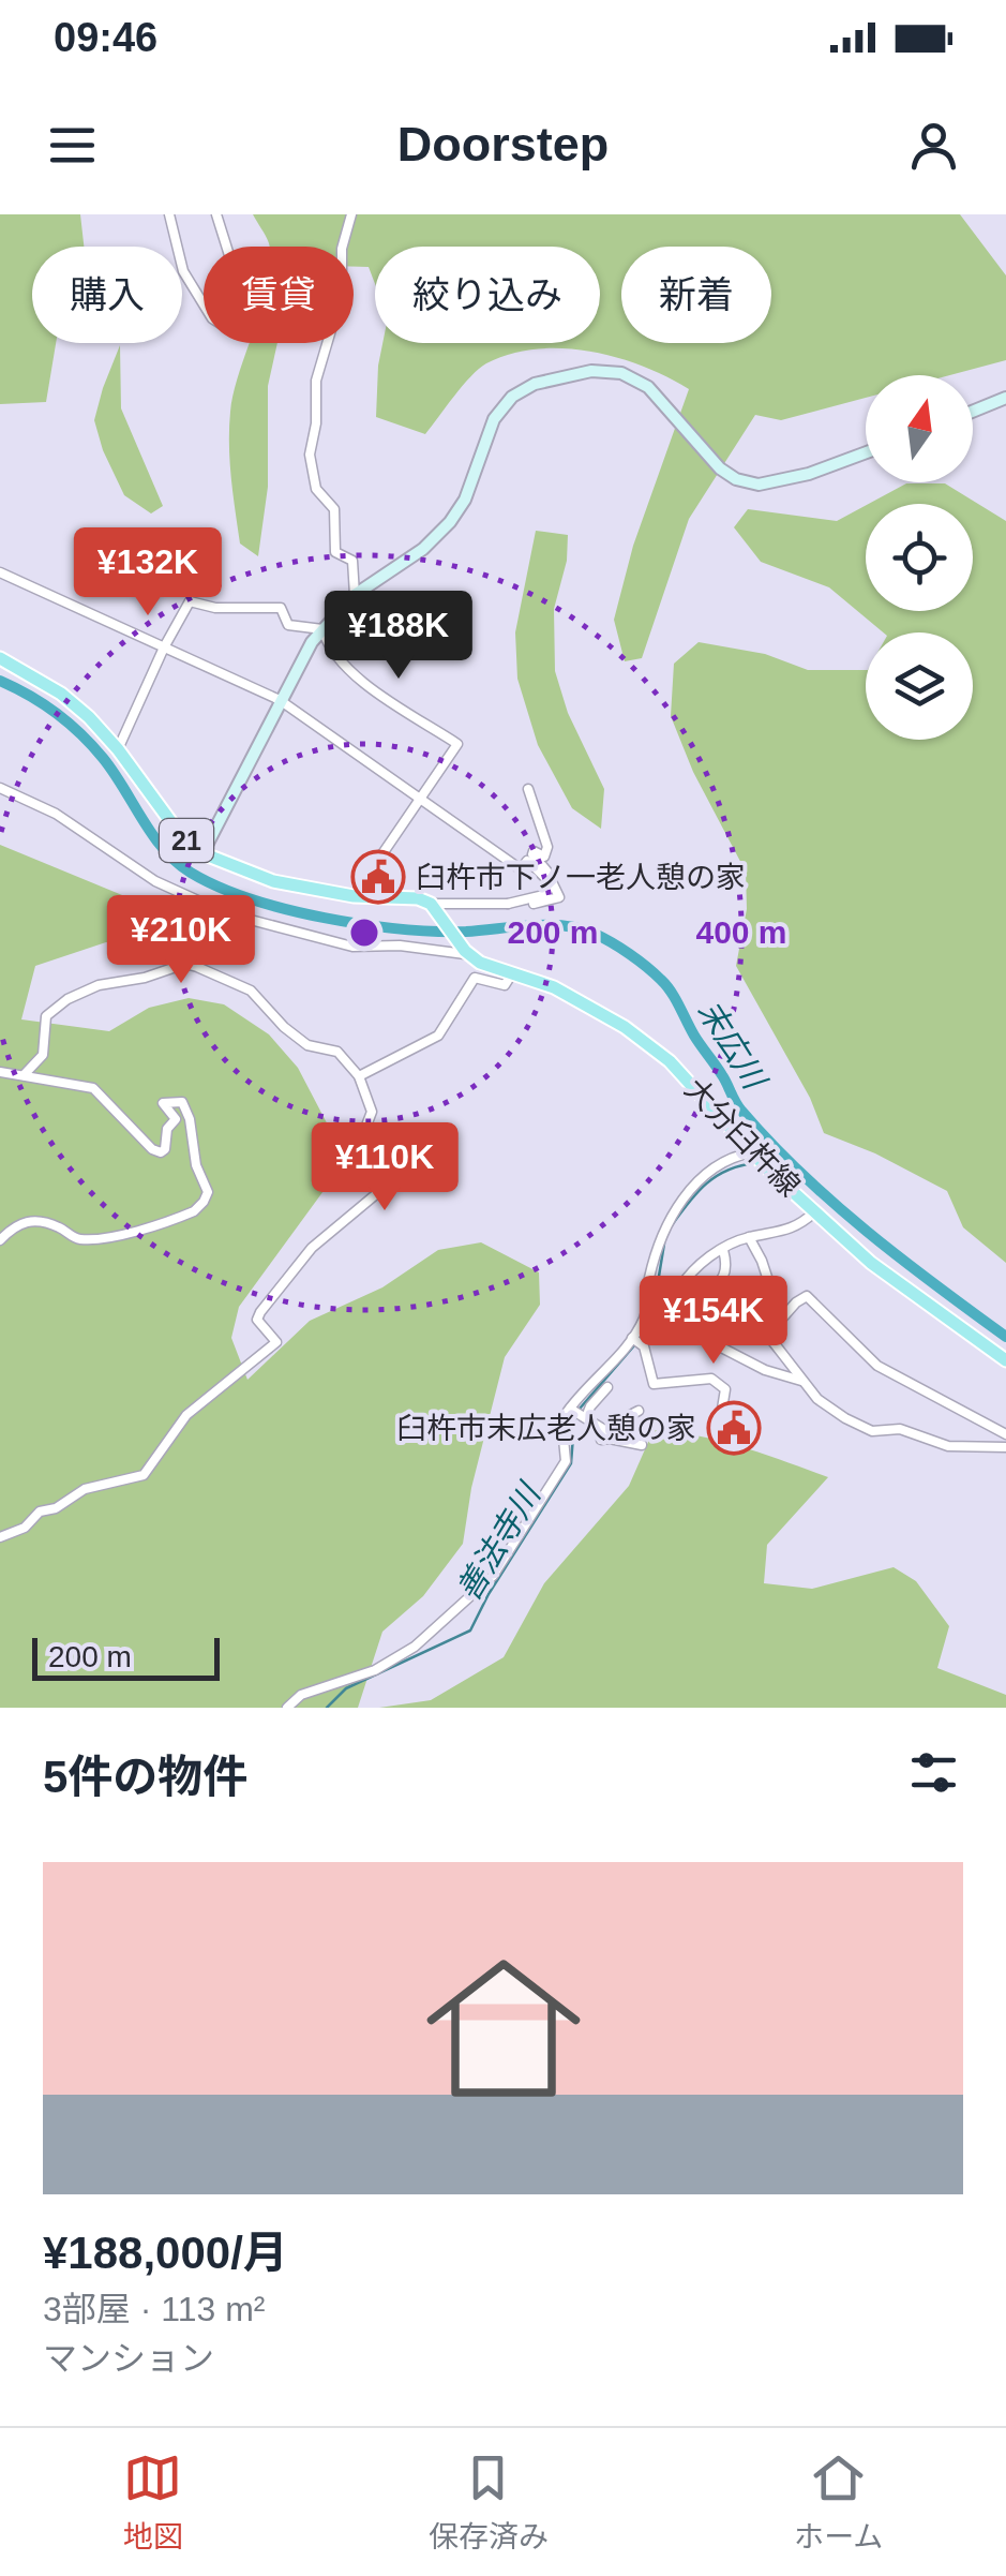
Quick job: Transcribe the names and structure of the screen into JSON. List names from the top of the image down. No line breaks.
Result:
{"streets":{"main road":["21","大分臼杵線"]},"water":["末広川","善法寺川"],"places":{"public building":["臼杵市下ノ一老人憩の家","臼杵市末広老人憩の家"]},"scale_bar":"200 m","north":"top","page":{"status":"09:46","header":"Doorstep","chip":["購入","賃貸","絞り込み","新着"],"price":["¥132K","¥188K","¥210K","¥110K","¥154K"],"scale":"200 m","heading":"5件の物件","list":[{"name":"¥188,000/月","note":"3部屋 · 113 m² · マンション"}],"tabs":["地図","保存済み","ホーム"]},"rings":["200 m","400 m"]}
